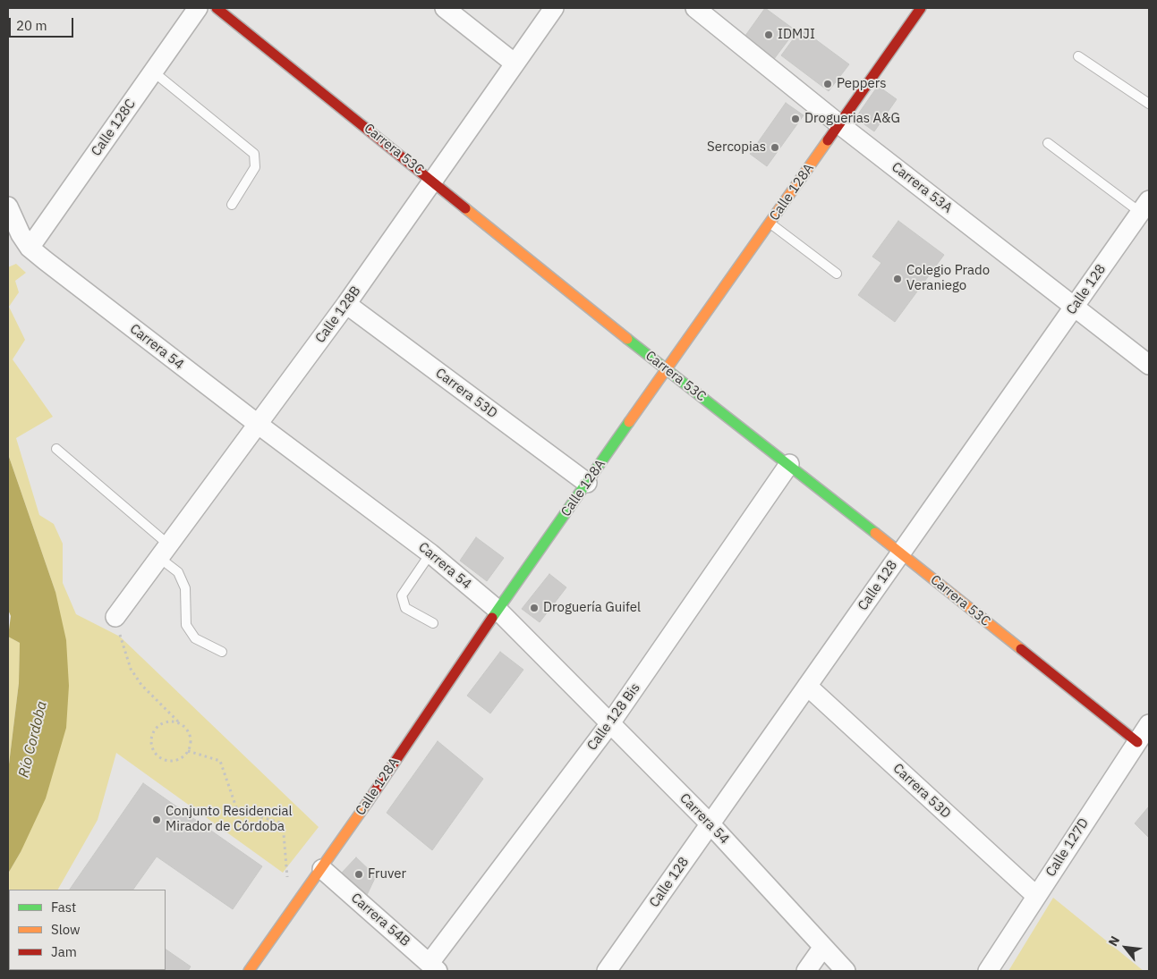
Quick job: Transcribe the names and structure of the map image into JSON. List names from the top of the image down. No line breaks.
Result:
{"streets":{"street":["Calle 128C","Carrera 53C","Carrera 53A","Calle 128A","Calle 128","Calle 128B","Carrera 54","Carrera 53D","Calle 128 Bis","Calle 127D","Carrera 54B"]},"crossings":[["Calle 128C","Carrera 54"],["Carrera 53C","Calle 128A"],["Carrera 53C","Calle 128"],["Carrera 53C","Calle 128B"],["Carrera 53C","Calle 128 Bis"],["Carrera 53C","Calle 127D"],["Carrera 53A","Calle 128A"],["Carrera 53A","Calle 128"],["Calle 128A","Carrera 54"],["Calle 128A","Carrera 53D"],["Calle 128A","Carrera 54B"],["Calle 128","Carrera 54"],["Calle 128","Carrera 53D"],["Calle 128B","Carrera 54"],["Calle 128B","Carrera 53D"],["Carrera 54","Calle 128 Bis"],["Carrera 53D","Calle 127D"],["Calle 128 Bis","Carrera 54B"]],"water":["Río Cordoba"],"places":["IDMJI","Peppers","Droguerias A&G","Sercopias","Colegio Prado Veraniego","Droguería Guifel","Conjunto Residencial Mirador de Córdoba","Fruver"],"legend":["Fast","Slow","Jam"],"scale_bar":"20 m","north":"top left"}
